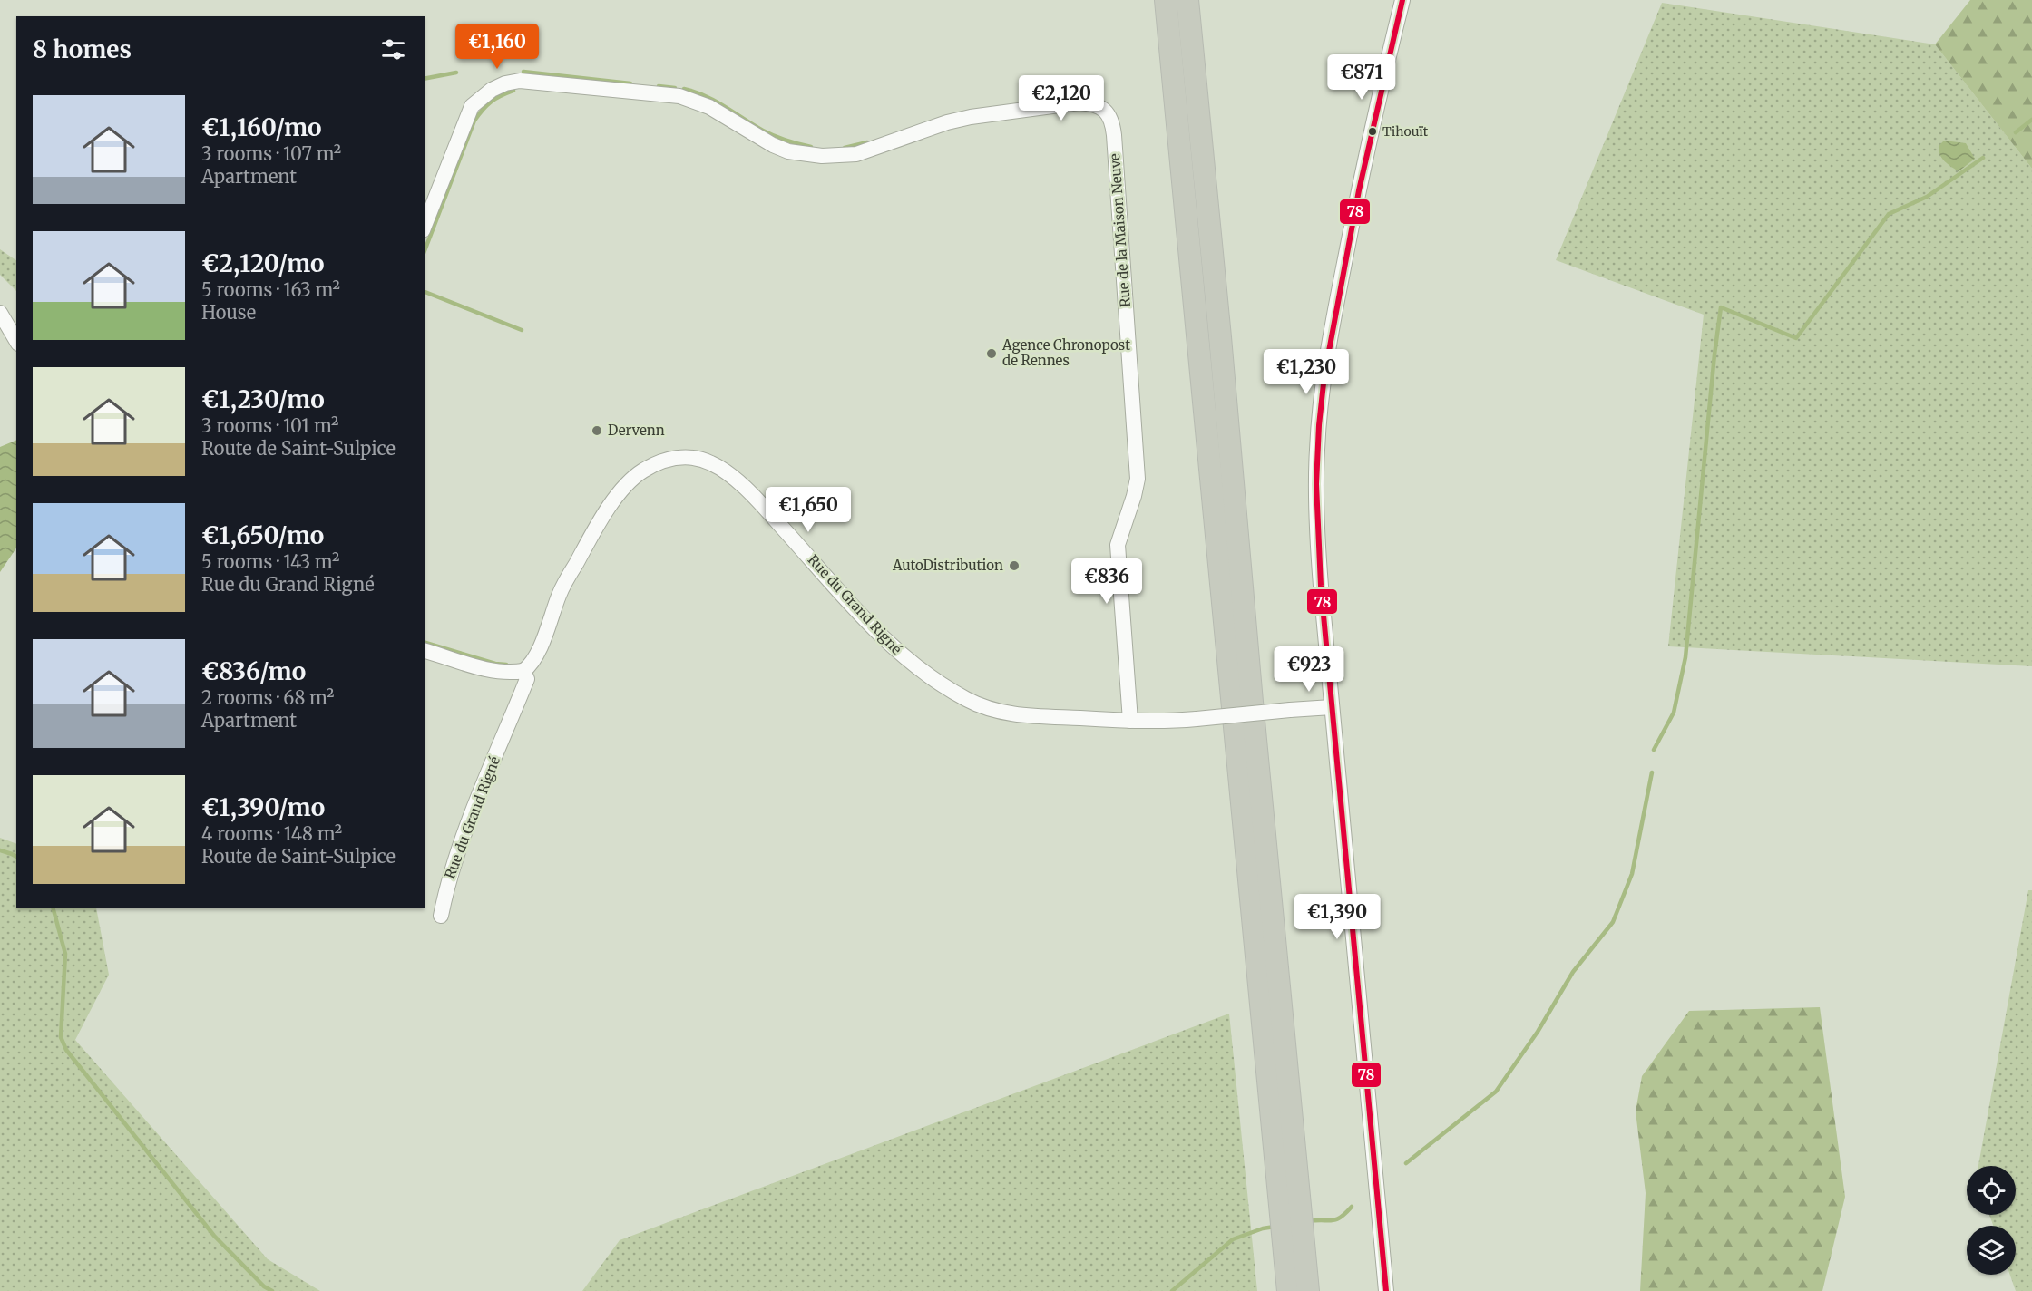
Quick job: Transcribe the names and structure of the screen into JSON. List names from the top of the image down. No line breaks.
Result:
{"streets":{"street":["Rue de la Maison Neuve","Rue du Grand Rigné"]},"crossings":[["Rue de la Maison Neuve","Rue du Grand Rigné"]],"places":["Tihouït","Agence Chronopost de Rennes","Dervenn","AutoDistribution"],"lines":["transit line 78"],"page":{"heading":"8 homes","price":["€1,160","€871","€2,120","€1,230","€1,650","€836","€923","€1,390"],"list":[{"name":"€1,160/mo","note":"3 rooms · 107 m² · Apartment"},{"name":"€2,120/mo","note":"5 rooms · 163 m² · House"},{"name":"€1,230/mo","note":"3 rooms · 101 m² · Route de Saint-Sulpice"},{"name":"€1,650/mo","note":"5 rooms · 143 m² · Rue du Grand Rigné"},{"name":"€836/mo","note":"2 rooms · 68 m² · Apartment"},{"name":"€1,390/mo","note":"4 rooms · 148 m² · Route de Saint-Sulpice"}]}}
